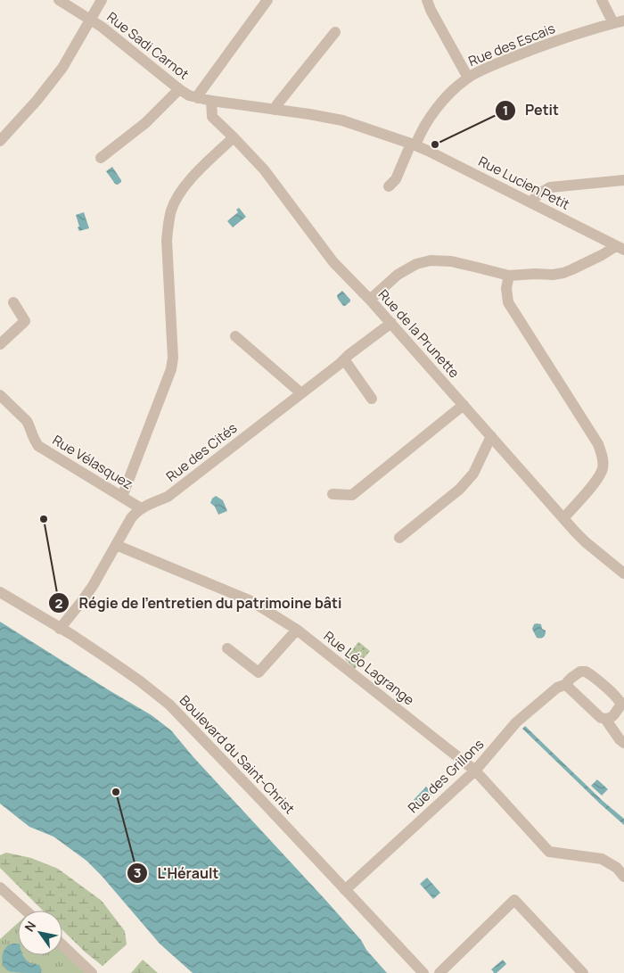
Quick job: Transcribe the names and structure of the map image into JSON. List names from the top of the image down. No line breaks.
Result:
{"streets":{"street":["Rue des Escais","Rue Sadi Carnot","Rue Lucien Petit","Rue de la Prunette","Rue des Cités","Rue Vélasquez","Rue Léo Lagrange","Boulevard du Saint-Christ","Rue des Grillons"]},"crossings":[["Rue des Escais","Rue Lucien Petit"],["Rue Sadi Carnot","Rue Lucien Petit"],["Rue Lucien Petit","Rue de la Prunette"],["Rue de la Prunette","Rue des Cités"],["Rue des Cités","Rue Vélasquez"],["Rue des Cités","Rue Léo Lagrange"],["Rue des Cités","Boulevard du Saint-Christ"],["Rue Léo Lagrange","Rue des Grillons"],["Boulevard du Saint-Christ","Rue des Grillons"]],"places":["Petit","Régie de l’entretien du patrimoine bâti","L'Hérault"],"north":"top left"}
